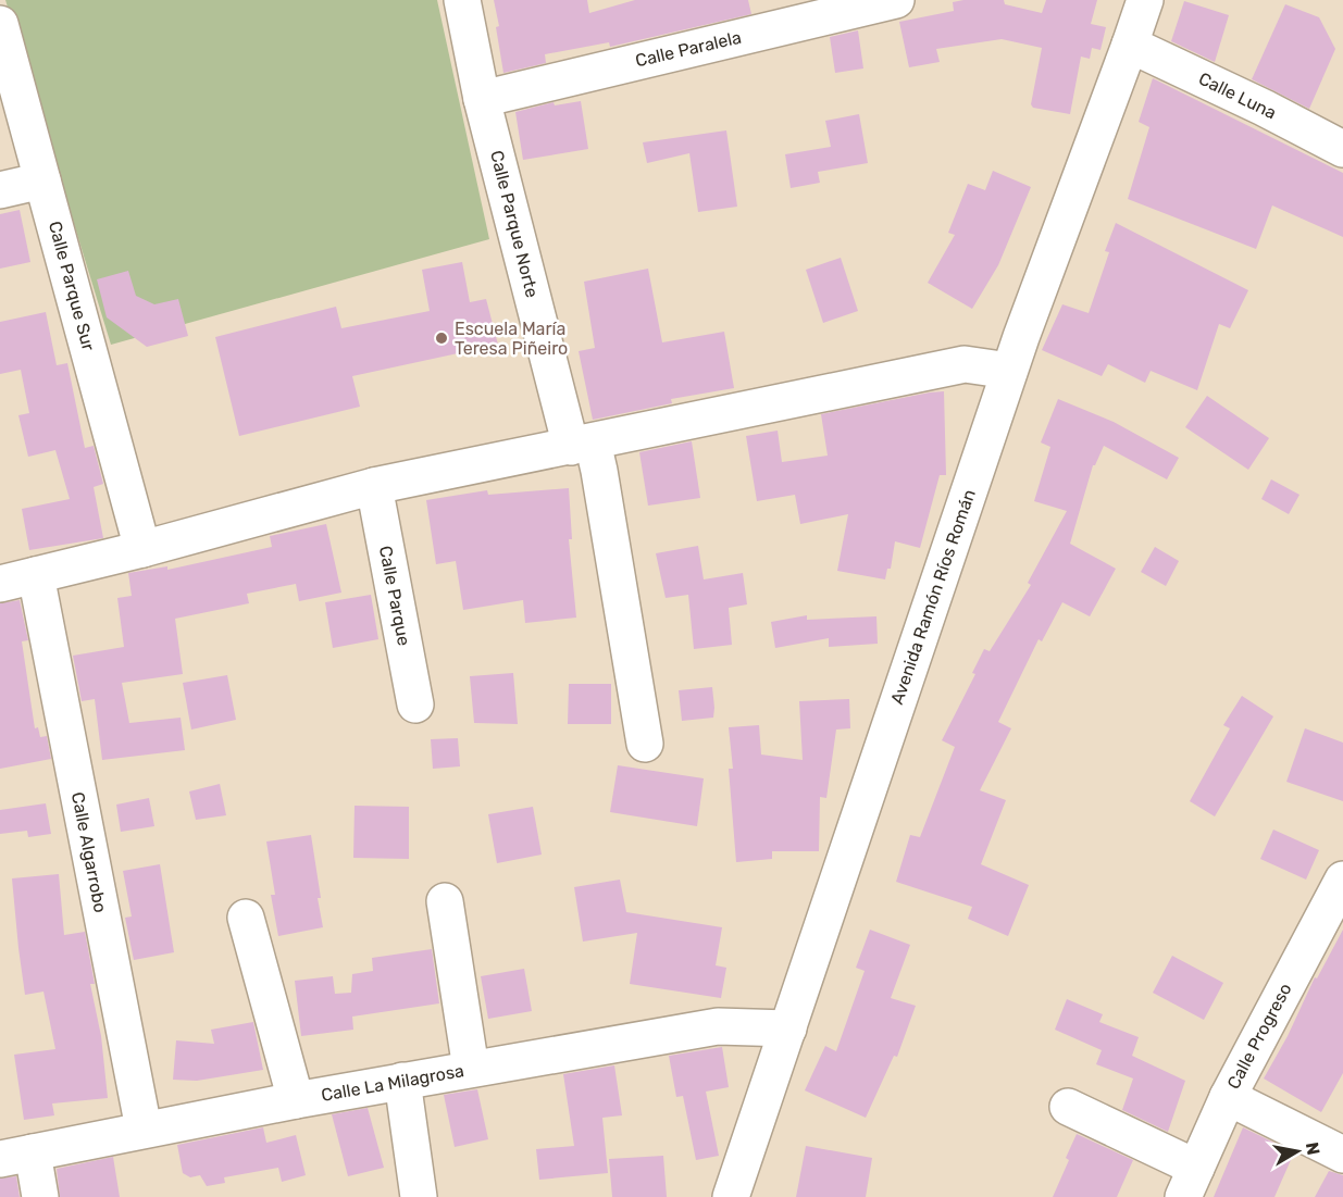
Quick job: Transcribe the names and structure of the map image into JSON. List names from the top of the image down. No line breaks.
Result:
{"streets":{"street":["Calle Paralela","Calle Luna","Calle Parque Norte","Calle Parque Sur","Calle Parque","Avenida Ramón Ríos Román","Calle Algarrobo","Calle Progreso","Calle La Milagrosa"]},"crossings":[["Calle Paralela","Calle Parque Norte"],["Calle Luna","Avenida Ramón Ríos Román"],["Avenida Ramón Ríos Román","Calle La Milagrosa"],["Calle Algarrobo","Calle La Milagrosa"]],"places":["Escuela María Teresa Piñeiro"],"north":"right"}
